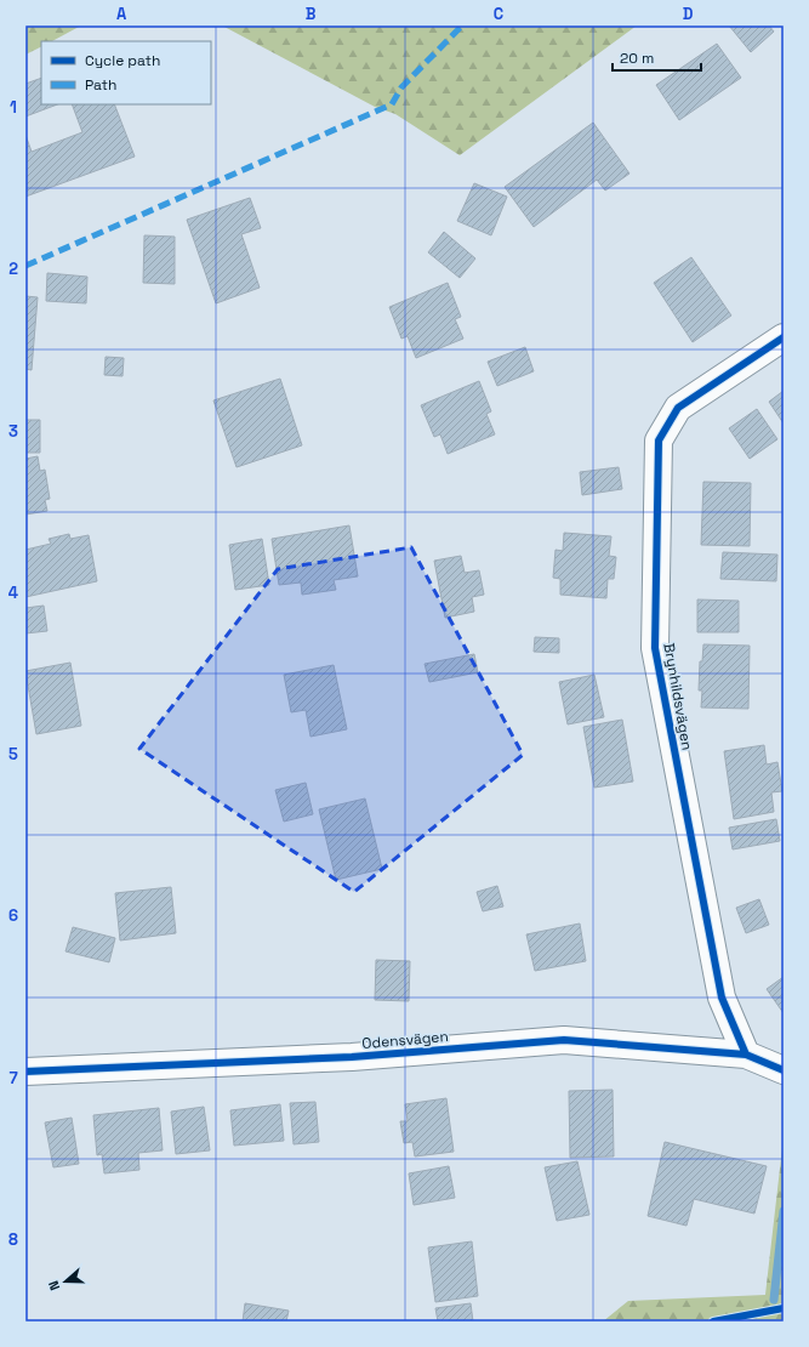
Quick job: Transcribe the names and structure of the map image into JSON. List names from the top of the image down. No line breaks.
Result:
{"streets":{"street":["Brynhildsvägen","Odensvägen"]},"crossings":[["Brynhildsvägen","Odensvägen"]],"legend":["Cycle path","Path"],"scale_bar":"20 m","north":"left","grid":{"columns":["A","B","C","D"],"rows":["1","2","3","4","5","6","7","8"]}}
